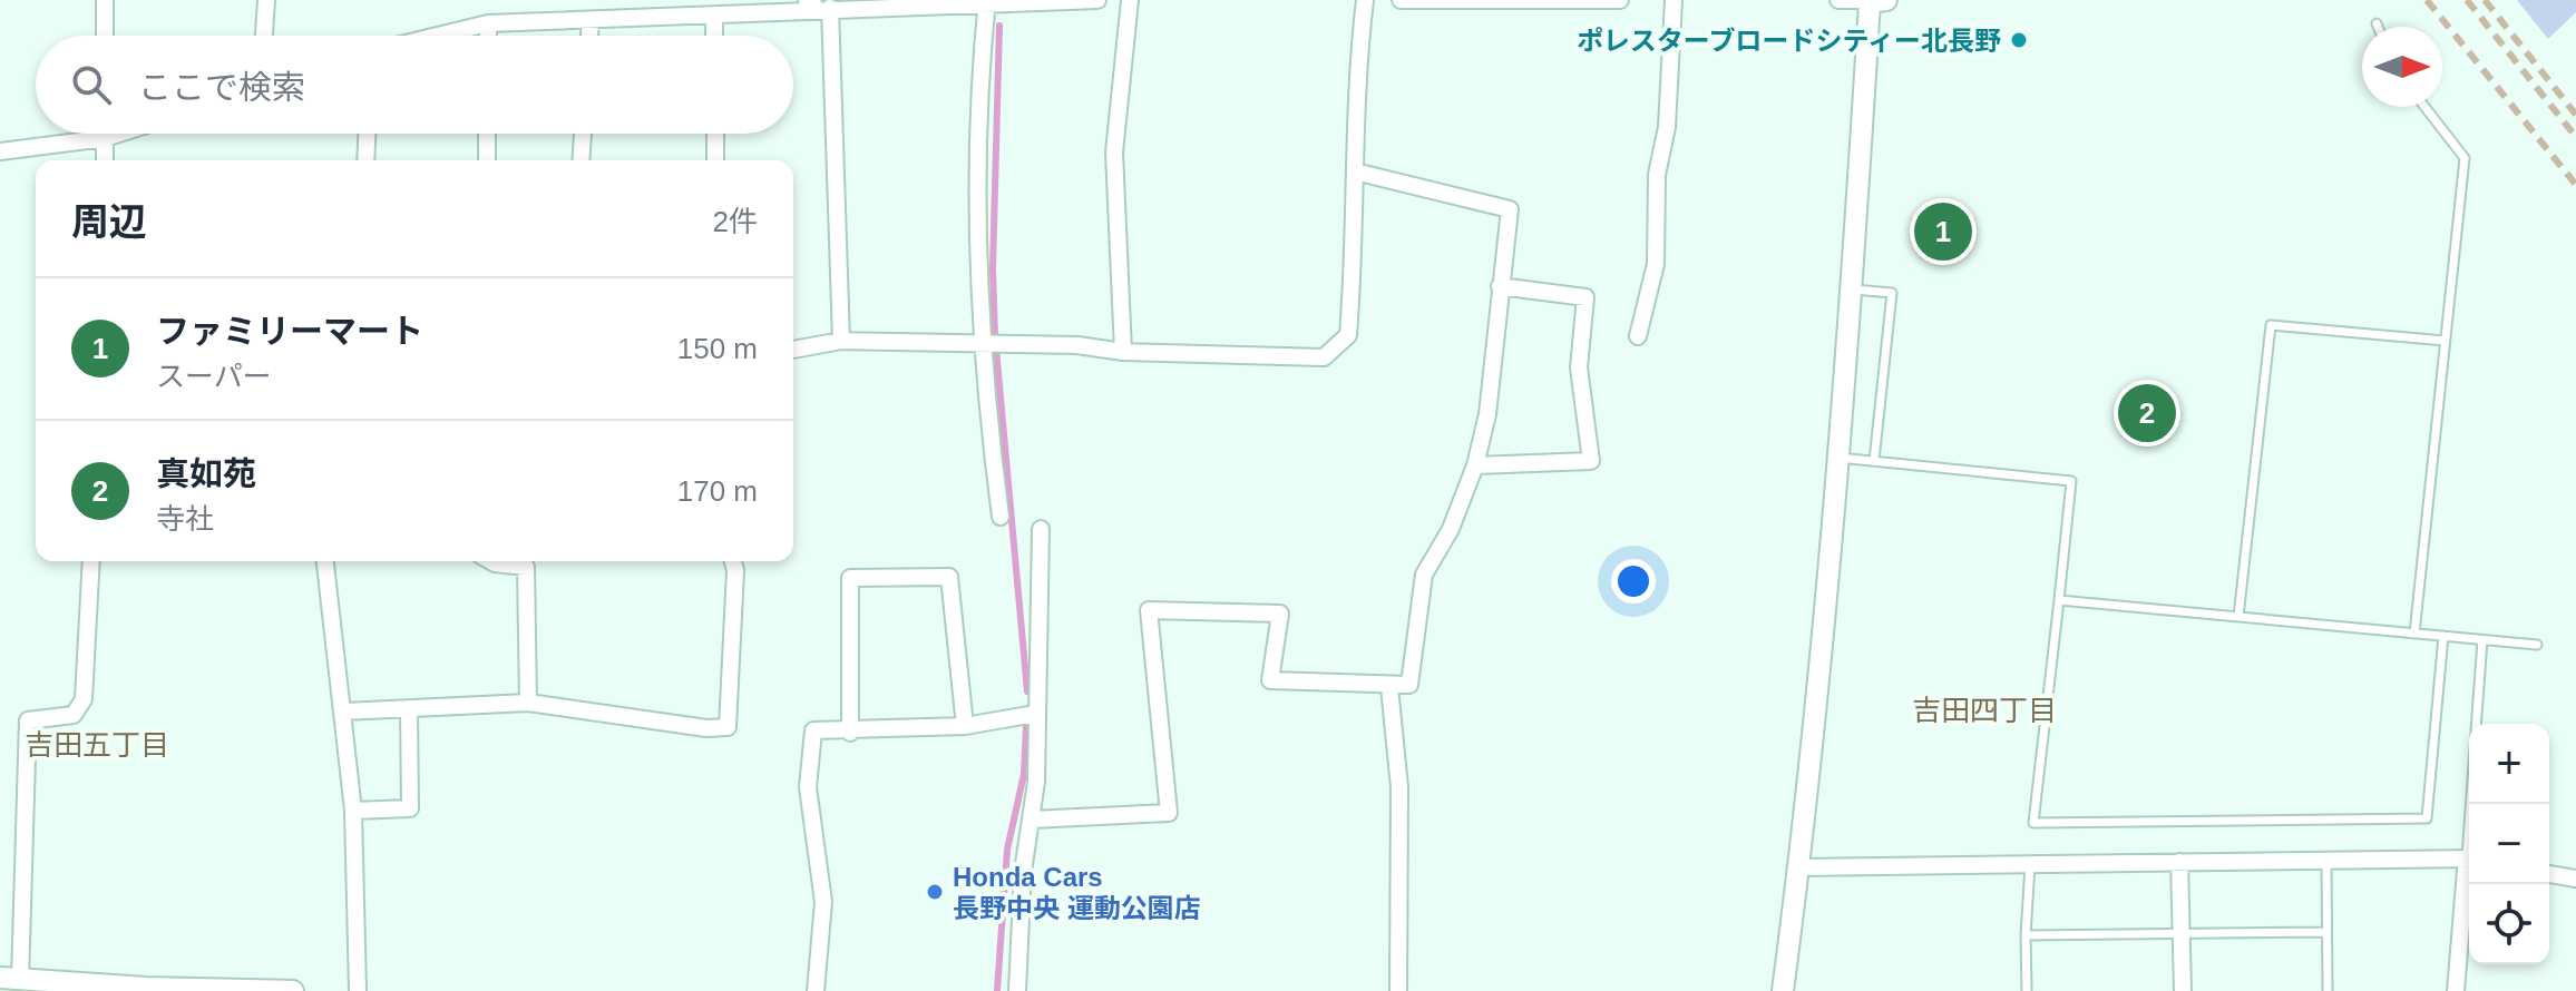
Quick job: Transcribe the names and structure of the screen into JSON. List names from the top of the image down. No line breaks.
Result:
{"districts":["吉田四丁目","吉田五丁目"],"places":["ポレスターブロードシティー北長野","Honda Cars 長野中央 運動公園店"],"north":"right","page":{"search":"ここで検索","heading":["周辺","2件"],"pins":["1","2"],"list":[{"mark":"1","name":"ファミリーマート","note":"スーパー","value":"150 m"},{"mark":"2","name":"真如苑","note":"寺社","value":"170 m"}],"map_buttons":["+","−"]}}
